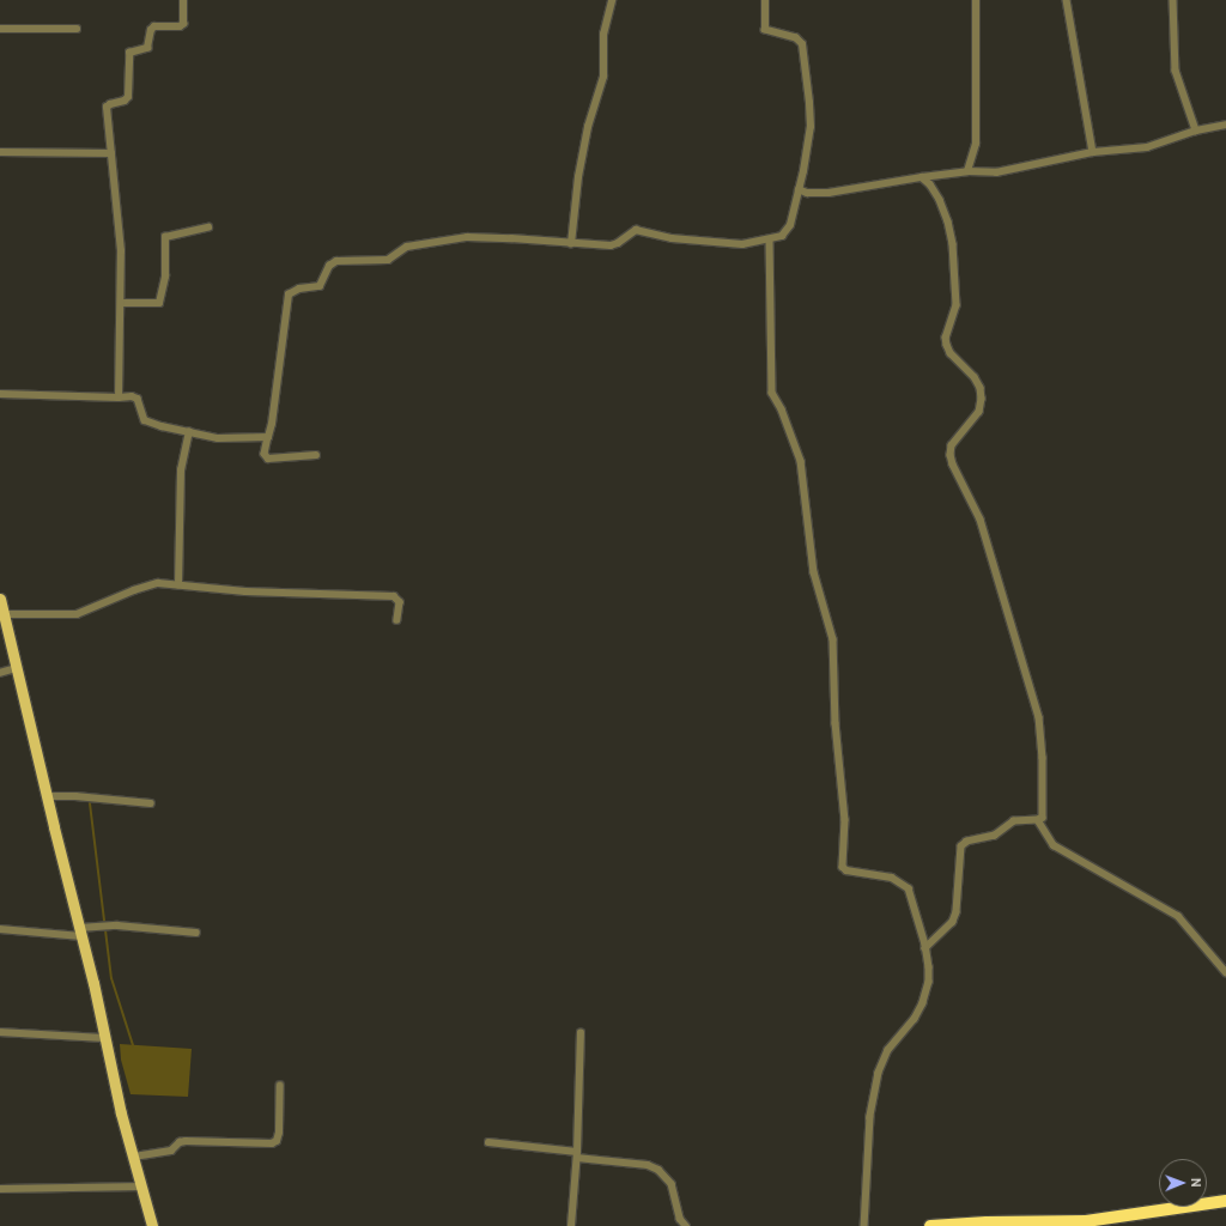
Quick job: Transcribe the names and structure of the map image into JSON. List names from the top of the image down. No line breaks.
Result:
{"north":"right"}
